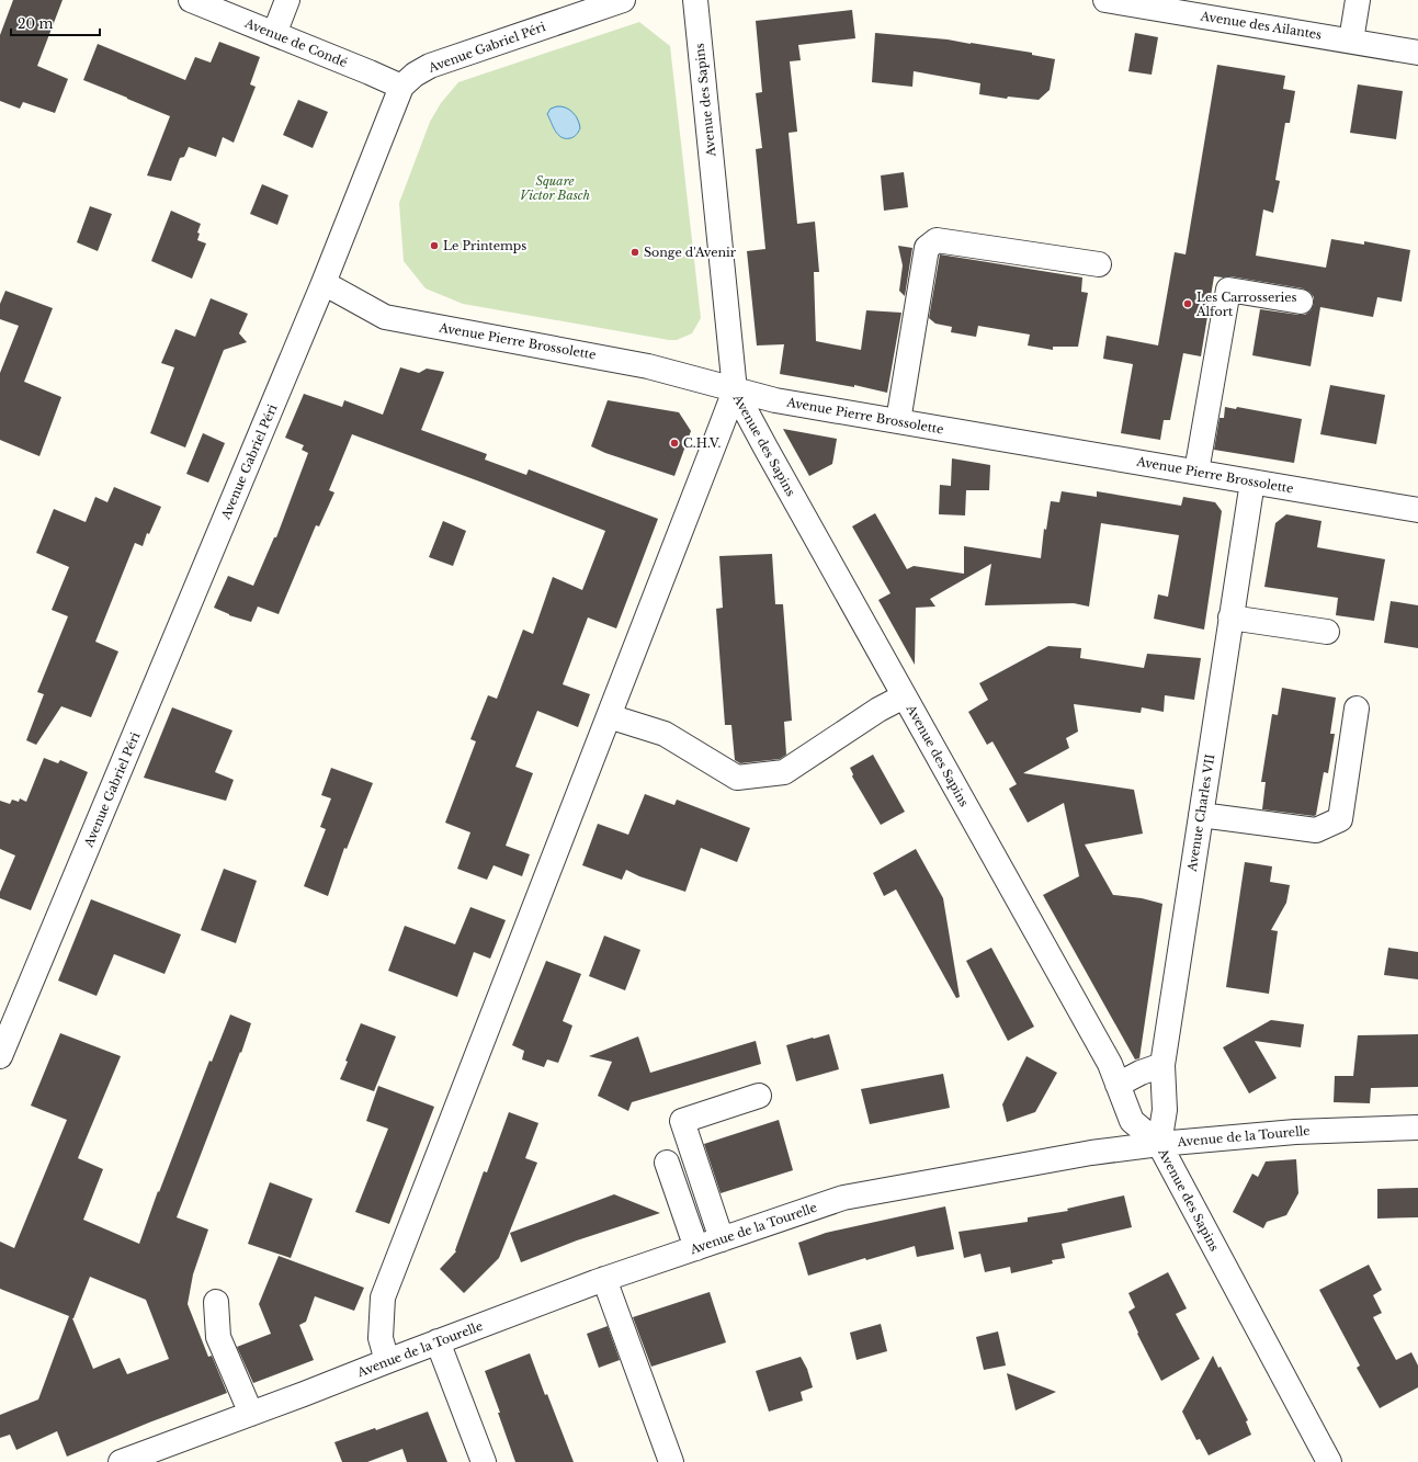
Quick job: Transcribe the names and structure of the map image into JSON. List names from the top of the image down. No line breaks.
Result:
{"streets":{"street":["Avenue des Ailantes","Avenue de Condé","Avenue Gabriel Péri","Avenue des Sapins","Avenue Pierre Brossolette","Avenue Charles VII","Avenue de la Tourelle"]},"crossings":[["Avenue de Condé","Avenue Gabriel Péri"],["Avenue Gabriel Péri","Avenue Pierre Brossolette"],["Avenue des Sapins","Avenue Pierre Brossolette"],["Avenue des Sapins","Avenue Charles VII"],["Avenue des Sapins","Avenue de la Tourelle"],["Avenue Pierre Brossolette","Avenue Charles VII"],["Avenue Charles VII","Avenue de la Tourelle"]],"parks":["Square Victor Basch"],"places":["Le Printemps","Songe d'Avenir","Les Carrosseries Alfort","C.H.V."],"scale_bar":"20 m"}
